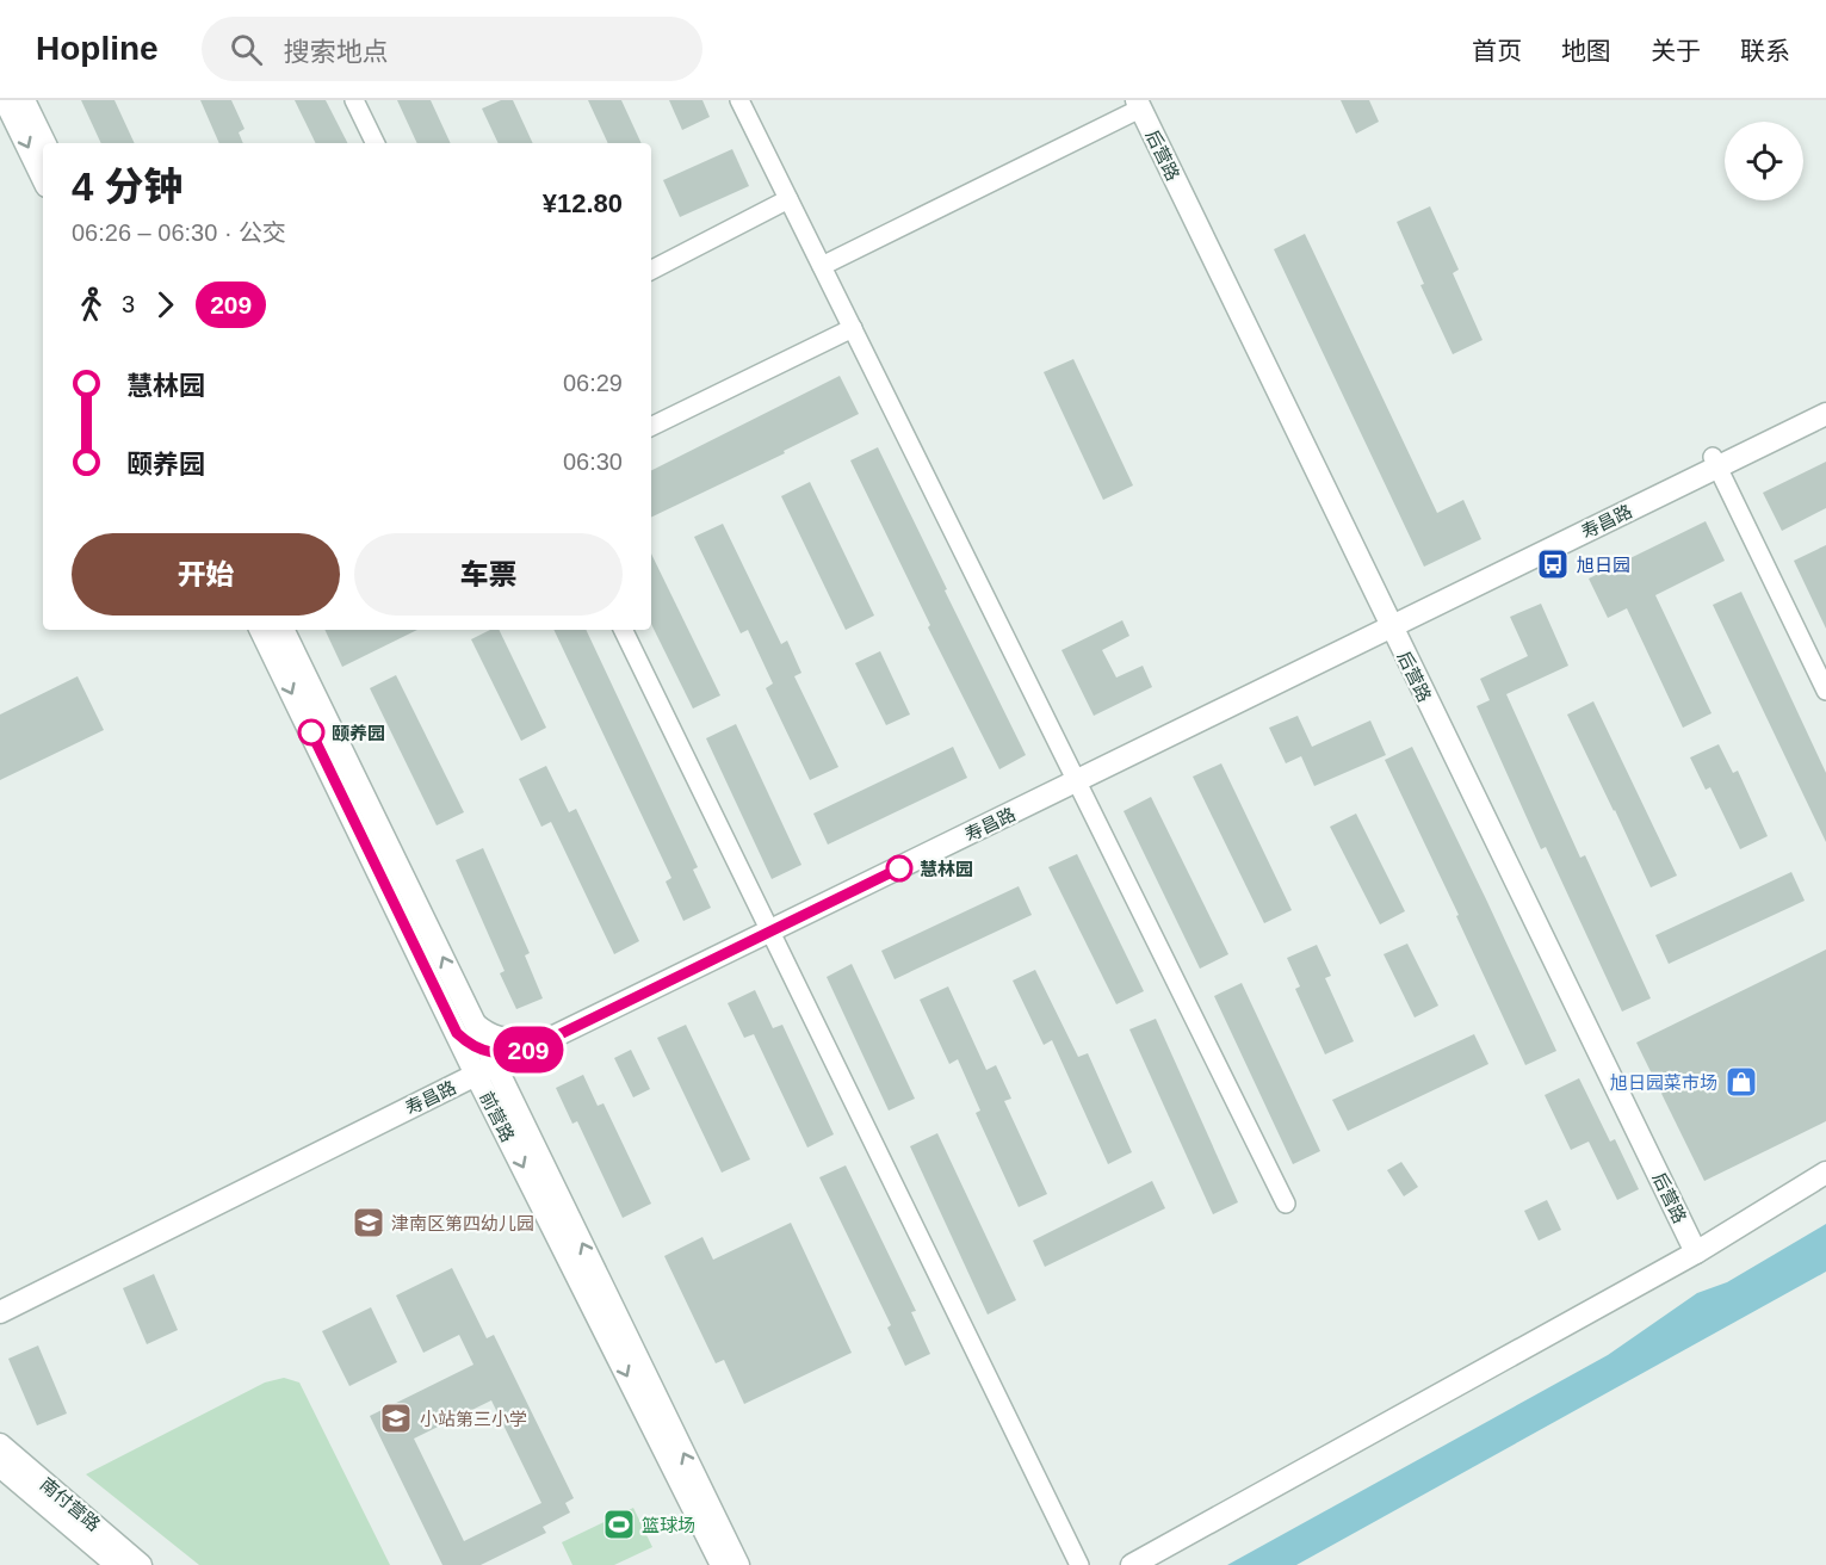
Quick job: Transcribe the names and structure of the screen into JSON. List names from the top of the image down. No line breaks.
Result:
{"streets":{"street":["后营路","寿昌路","前营路","南付营路"]},"crossings":[["后营路","寿昌路"],["寿昌路","前营路"]],"places":{"bus stop":["旭日园"],"other":["颐养园","慧林园"],"shop":["旭日园菜市场"],"school or university":["津南区第四幼儿园","小站第三小学"],"sports":["篮球场"]},"lines":["bus line 209"],"page":{"header":"Hopline","search":"搜索地点","nav":["首页","地图","关于","联系"],"on_map":"209","heading":["4 分钟","06:26 – 06:30 · 公交","¥12.80"],"legs":["3","209"],"list":[{"name":"慧林园","value":"06:29"},{"name":"颐养园","value":"06:30"}],"buttons":["开始","车票"]}}
